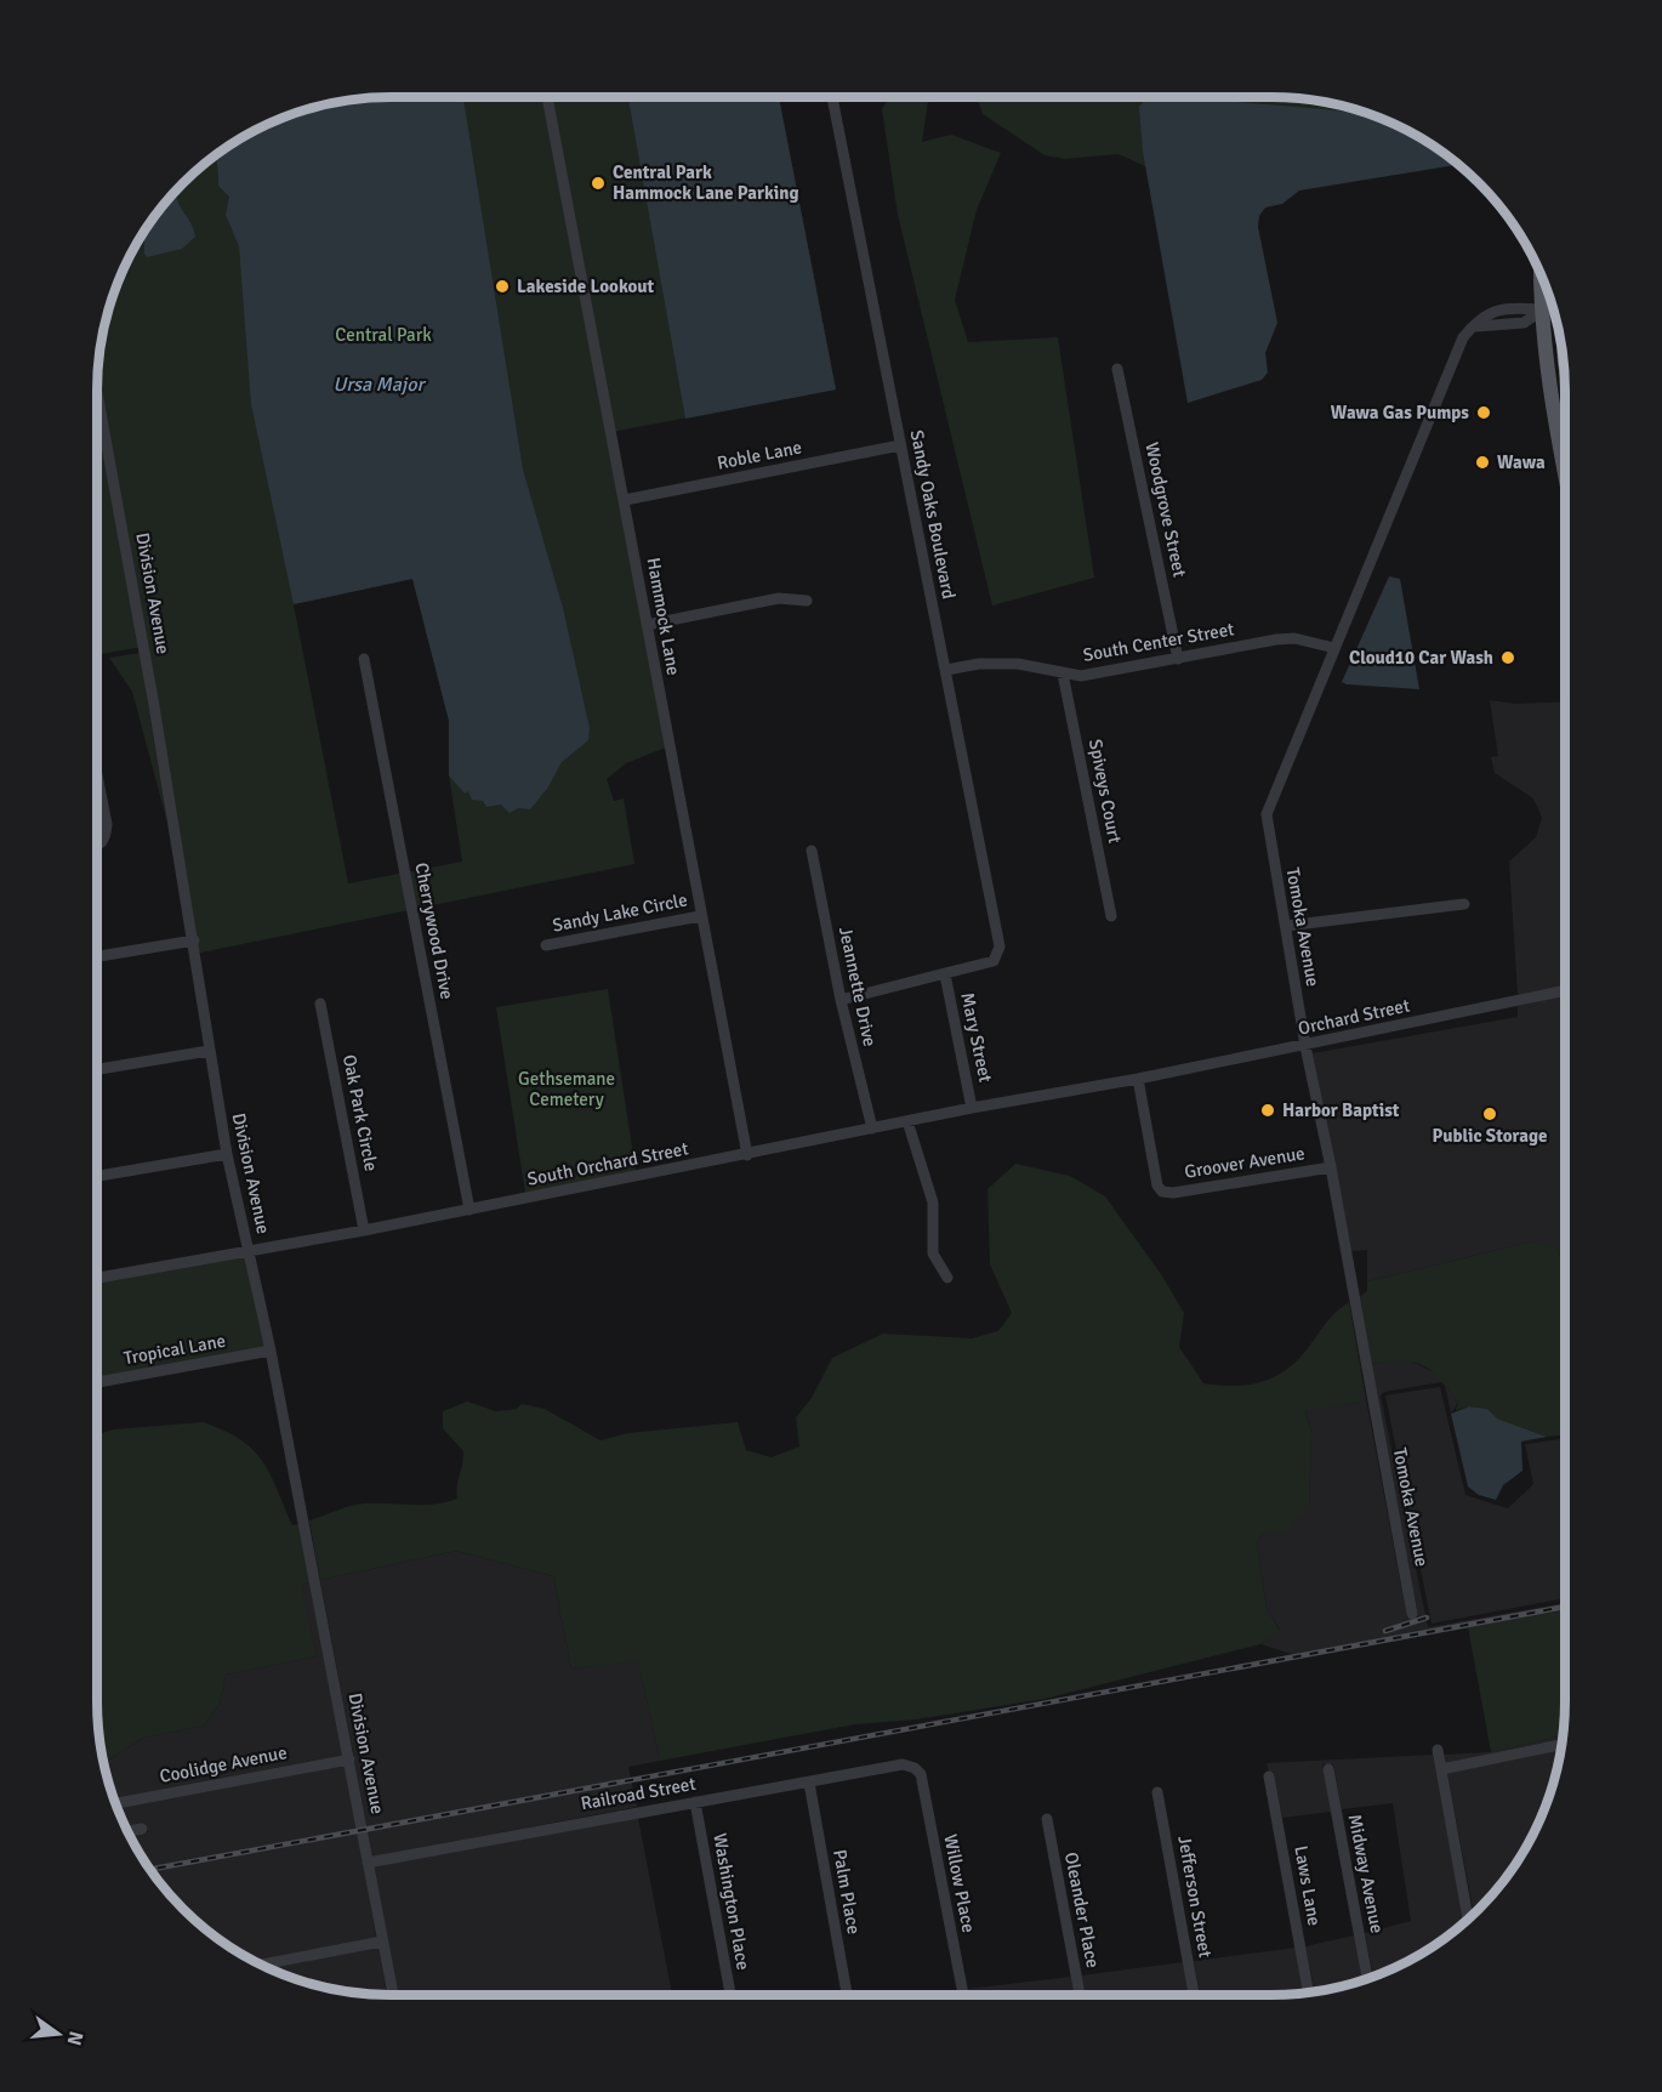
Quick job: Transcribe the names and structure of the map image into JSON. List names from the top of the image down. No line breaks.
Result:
{"streets":{"street":["Roble Lane","Woodgrove Street","Sandy Oaks Boulevard","Division Avenue","Hammock Lane","South Center Street","Spiveys Court","Sandy Lake Circle","Tomoka Avenue","Cherrywood Drive","Jeannette Drive","Orchard Street","Mary Street","Oak Park Circle","Groover Avenue","South Orchard Street","Tropical Lane","Coolidge Avenue","Railroad Street","Midway Avenue","Willow Place","Laws Lane","Palm Place","Jefferson Street","Washington Place","Oleander Place"]},"crossings":[["Roble Lane","Sandy Oaks Boulevard"],["Roble Lane","Hammock Lane"],["Woodgrove Street","South Center Street"],["Sandy Oaks Boulevard","South Center Street"],["Sandy Oaks Boulevard","Mary Street"],["Division Avenue","South Orchard Street"],["Division Avenue","Tropical Lane"],["Division Avenue","Coolidge Avenue"],["Division Avenue","Railroad Street"],["Hammock Lane","Sandy Lake Circle"],["Hammock Lane","South Orchard Street"],["South Center Street","Spiveys Court"],["South Center Street","Tomoka Avenue"],["Tomoka Avenue","Orchard Street"],["Tomoka Avenue","Groover Avenue"],["Cherrywood Drive","South Orchard Street"],["Jeannette Drive","South Orchard Street"],["Orchard Street","Groover Avenue"],["Orchard Street","South Orchard Street"],["Mary Street","South Orchard Street"],["Oak Park Circle","South Orchard Street"],["Groover Avenue","South Orchard Street"],["Railroad Street","Willow Place"],["Railroad Street","Palm Place"],["Railroad Street","Washington Place"]],"water":["Ursa Major"],"parks":["Central Park","Gethsemane Cemetery"],"places":["Central Park Hammock Lane Parking","Lakeside Lookout","Wawa Gas Pumps","Wawa","Cloud10 Car Wash","Harbor Baptist","Public Storage"],"north":"right"}
